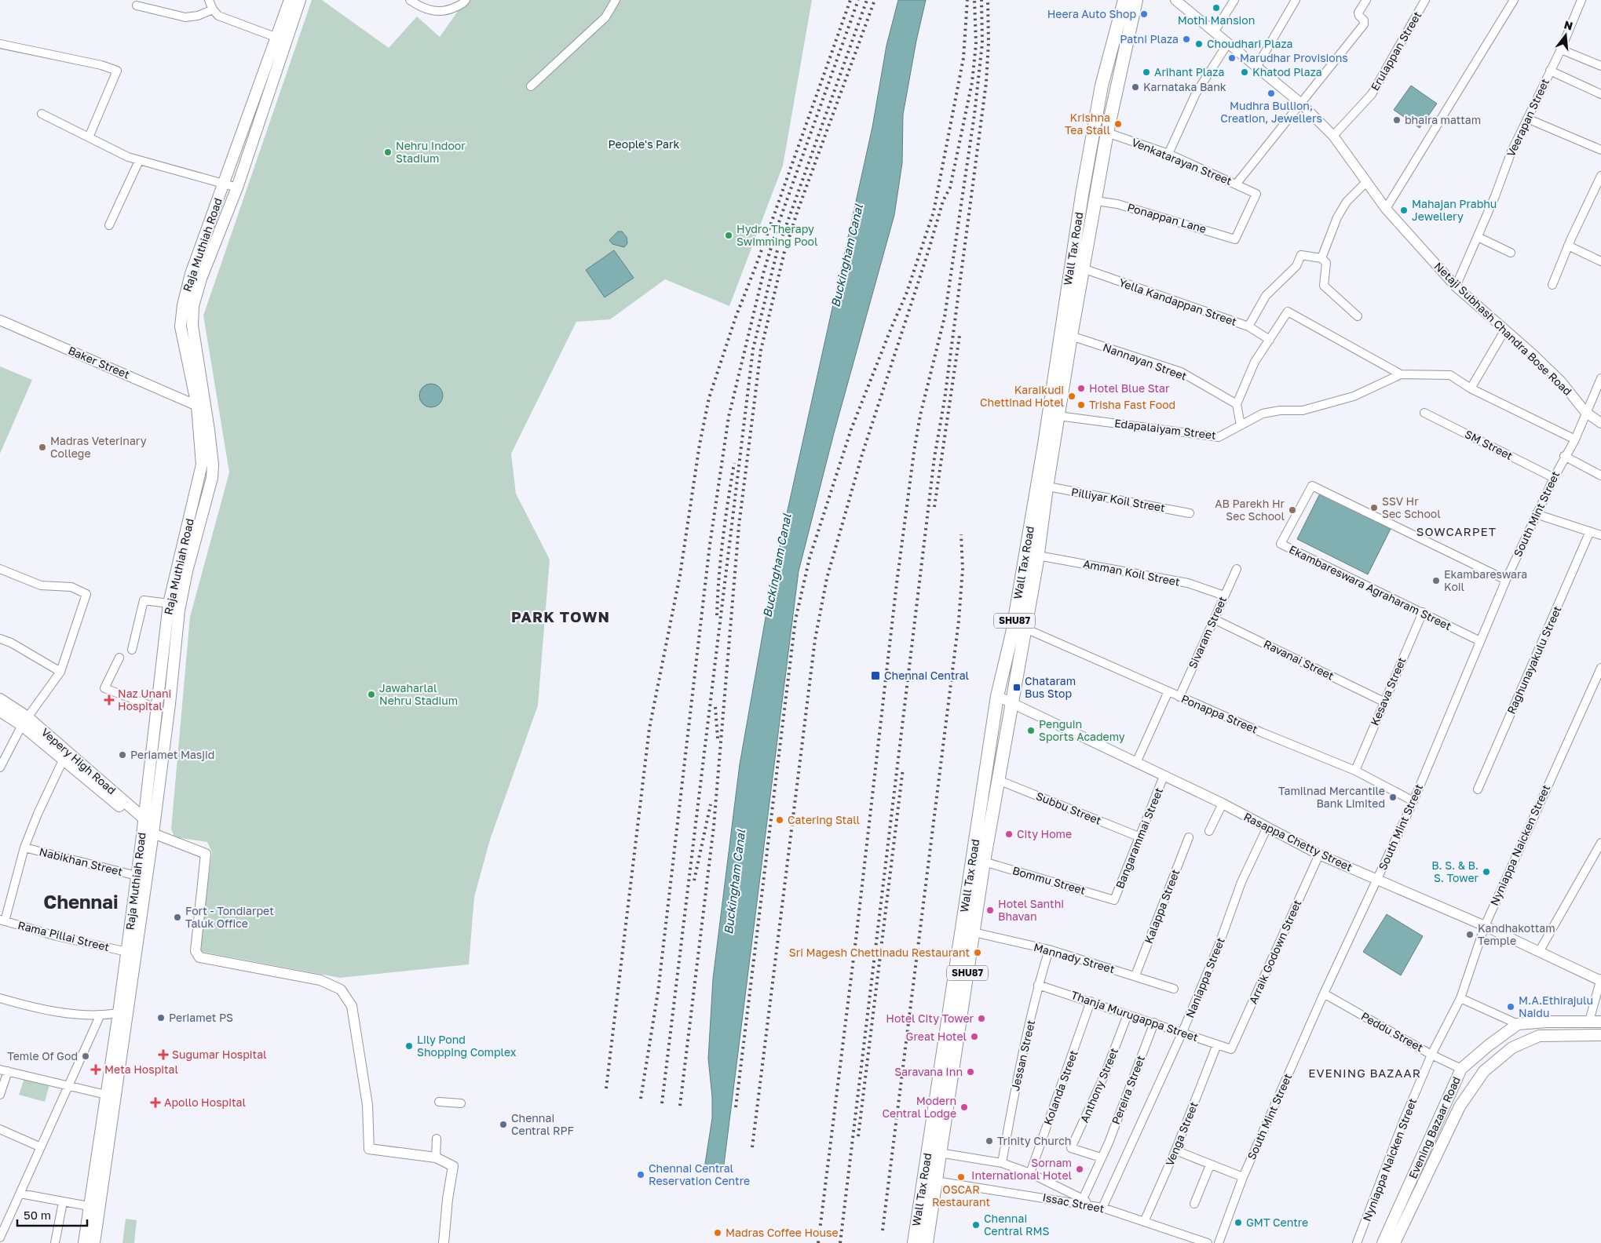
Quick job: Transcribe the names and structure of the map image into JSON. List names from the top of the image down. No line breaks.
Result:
{"streets":{"main road":["Raja Muthiah Road","Wall Tax Road","SHU87","Vepery High Road","Evening Bazaar Road"],"street":["Erulappan Street","Veerapan Street","Venkatarayan Street","Ponappan Lane","Yella Kandappan Street","Netaji Subhash Chandra Bose Road","Nannayan Street","Baker Street","Edapalaiyam Street","SM Street","Pilliyar Koil Street","South Mint Street","Amman Koil Street","Ekambareswara Agraharam Street","Sivaram Street","Ravanai Street","Raghunayakulu Street","Kesava Street","Ponappa Street","Subbu Street","Bangarammai Street","Rasappa Chetty Street","Nyniappa Naicken Street","Nabikhan Street","Bommu Street","Kalappa Street","Rama Pillai Street","Arraik Godown Street","Mannady Street","Naniappa Street","Thanja Murugappa Street","Peddu Street","Jessan Street","Anthony Street","Kolanda Street","Pereira Street","Venga Street","Issac Street"]},"crossings":[["Erulappan Street","Netaji Subhash Chandra Bose Road"],["Veerapan Street","Netaji Subhash Chandra Bose Road"],["Venkatarayan Street","Ponappan Lane"],["Venkatarayan Street","Wall Tax Road"],["Ponappan Lane","Wall Tax Road"],["Raja Muthiah Road","Baker Street"],["Raja Muthiah Road","Vepery High Road"],["Raja Muthiah Road","Nabikhan Street"],["Raja Muthiah Road","Rama Pillai Street"],["Wall Tax Road","Yella Kandappan Street"],["Wall Tax Road","Nannayan Street"],["Wall Tax Road","Edapalaiyam Street"],["Wall Tax Road","Pilliyar Koil Street"],["Wall Tax Road","Amman Koil Street"],["Wall Tax Road","Ponappa Street"],["Wall Tax Road","Subbu Street"],["Wall Tax Road","Rasappa Chetty Street"],["Wall Tax Road","Bommu Street"],["Wall Tax Road","Mannady Street"],["Wall Tax Road","Issac Street"],["Netaji Subhash Chandra Bose Road","South Mint Street"],["SM Street","South Mint Street"],["South Mint Street","Ekambareswara Agraharam Street"],["South Mint Street","Ponappa Street"],["South Mint Street","Rasappa Chetty Street"],["South Mint Street","Peddu Street"],["Amman Koil Street","Sivaram Street"],["Ekambareswara Agraharam Street","Kesava Street"],["Sivaram Street","Ravanai Street"],["Sivaram Street","Ponappa Street"],["Ravanai Street","Kesava Street"],["Kesava Street","Ponappa Street"],["Subbu Street","Bangarammai Street"],["Bangarammai Street","Rasappa Chetty Street"],["Bangarammai Street","Bommu Street"],["Rasappa Chetty Street","Nyniappa Naicken Street"],["Rasappa Chetty Street","Arraik Godown Street"],["Rasappa Chetty Street","Naniappa Street"],["Nyniappa Naicken Street","Peddu Street"],["Kalappa Street","Mannady Street"],["Arraik Godown Street","Thanja Murugappa Street"],["Mannady Street","Jessan Street"],["Naniappa Street","Thanja Murugappa Street"],["Naniappa Street","Issac Street"],["Thanja Murugappa Street","Jessan Street"],["Thanja Murugappa Street","Anthony Street"],["Thanja Murugappa Street","Kolanda Street"],["Thanja Murugappa Street","Pereira Street"],["Thanja Murugappa Street","Venga Street"],["Peddu Street","Evening Bazaar Road"],["Anthony Street","Pereira Street"],["Venga Street","Issac Street"]],"districts":["SOWCARPET","PARK TOWN","Chennai","EVENING BAZAAR"],"water":["Buckingham Canal"],"parks":["People's Park"],"places":{"other":["Mothi Mansion","Heera Auto Shop","Patni Plaza","Choudhari Plaza","Marudhar Provisions","Arihant Plaza","Khatod Plaza","Karnataka Bank","Mudhra Bullion, Creation, Jewellers","bhaira mattam","Krishna Tea Stall","Nehru Indoor Stadium","Mahajan Prabhu Jewellery","Hydro Therapy Swimming Pool","Hotel Blue Star","Karaikudi Chettinad Hotel","Trisha Fast Food","Madras Veterinary College","SSV Hr Sec School","AB Parekh Hr Sec School","Ekambareswara Koil","Jawaharlal Nehru Stadium","Penguin Sports Academy","Periamet Masjid","Tamilnad Mercantile Bank Limited","Catering Stall","City Home","B. S. & B. S. Tower","Hotel Santhi Bhavan","Fort - Tondiarpet Taluk Office","Kandhakottam Temple","Sri Magesh Chettinadu Restaurant","M.A.Ethirajulu Naidu","Periamet PS","Hotel City Tower","Great Hotel","Lily Pond Shopping Complex","Temle Of God","Saravana Inn","Modern Central Lodge","Chennai Central RPF","Trinity Church","Sornam International Hotel","Chennai Central Reservation Centre","OSCAR Restaurant","GMT Centre","Chennai Central RMS","Madras Coffee House"],"transit":["Chennai Central","Chataram Bus Stop"],"health":["Naz Unani Hospital","Sugumar Hospital","Meta Hospital","Apollo Hospital"]},"scale_bar":"50 m","north":"top"}
